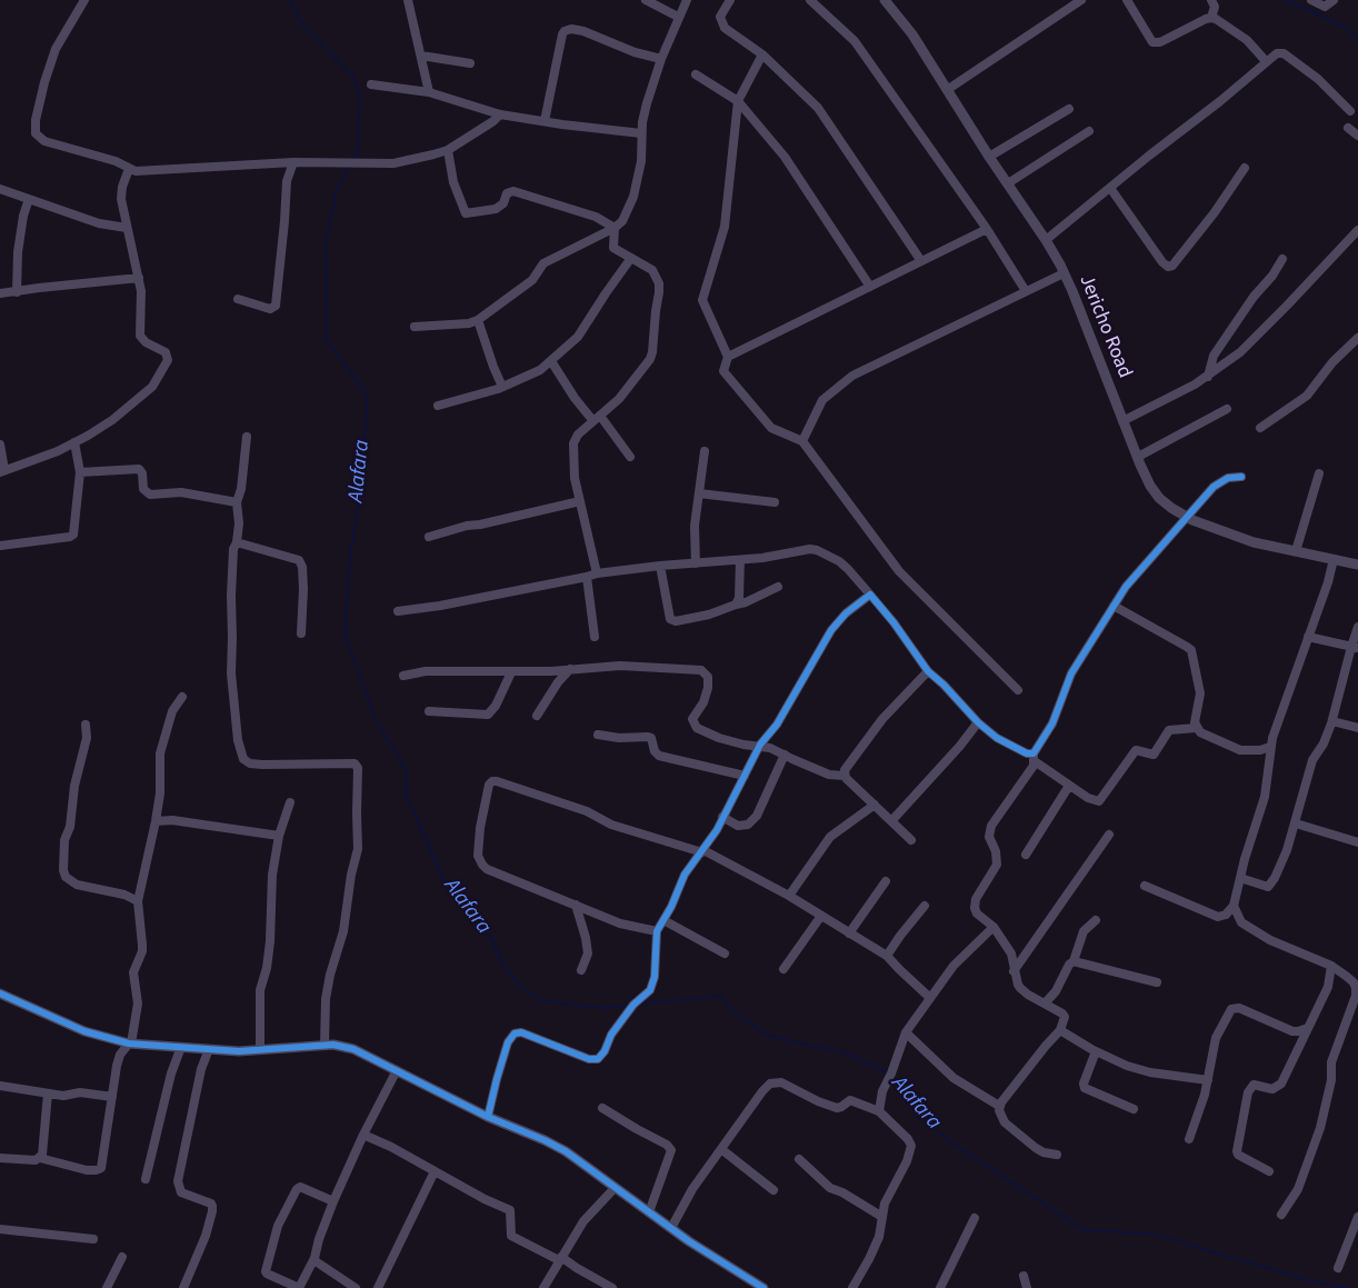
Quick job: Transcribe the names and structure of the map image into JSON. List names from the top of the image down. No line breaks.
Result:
{"streets":{"street":["Jericho Road"]},"water":["Alafara"]}
